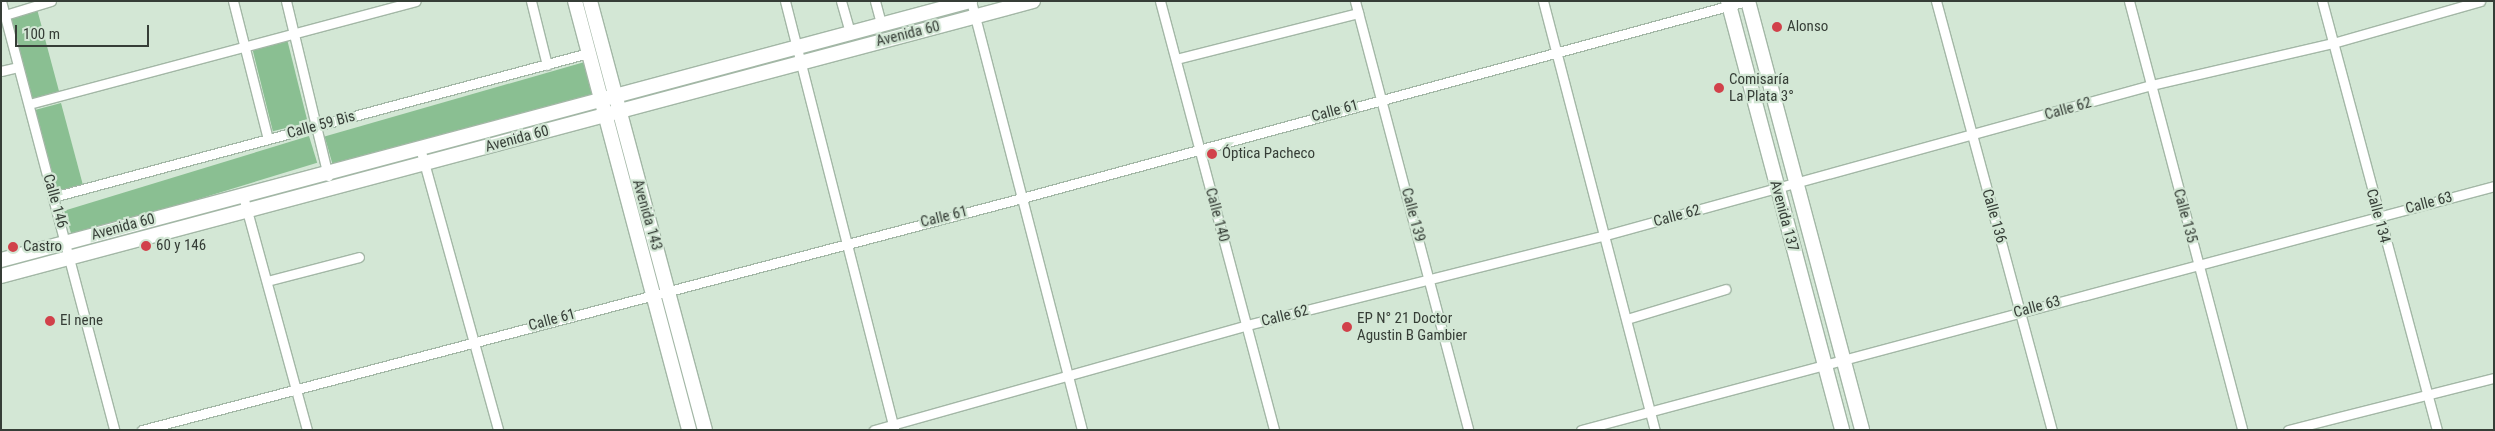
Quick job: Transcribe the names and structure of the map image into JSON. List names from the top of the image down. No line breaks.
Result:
{"streets":{"main road":["Avenida 60","Avenida 143","Avenida 137"],"street":["Calle 62","Calle 61","Calle 59 Bis","Calle 146","Calle 63","Calle 140","Calle 139","Calle 136","Calle 135","Calle 134"]},"crossings":[["Avenida 60","Calle 146"],["Avenida 60","Avenida 143"],["Calle 62","Calle 140"],["Calle 62","Calle 139"],["Calle 62","Avenida 137"],["Calle 62","Calle 136"],["Calle 62","Calle 135"],["Calle 62","Calle 134"],["Calle 61","Avenida 143"],["Calle 61","Calle 140"],["Calle 61","Calle 139"],["Calle 61","Avenida 137"],["Calle 59 Bis","Calle 146"],["Calle 59 Bis","Avenida 143"],["Calle 63","Avenida 137"],["Calle 63","Calle 136"],["Calle 63","Calle 135"],["Calle 63","Calle 134"]],"places":["Alonso","Comisaría La Plata 3°","Óptica Pacheco","60 y 146","Castro","El nene","EP N° 21 Doctor Agustin B Gambier"],"scale_bar":"100 m"}
